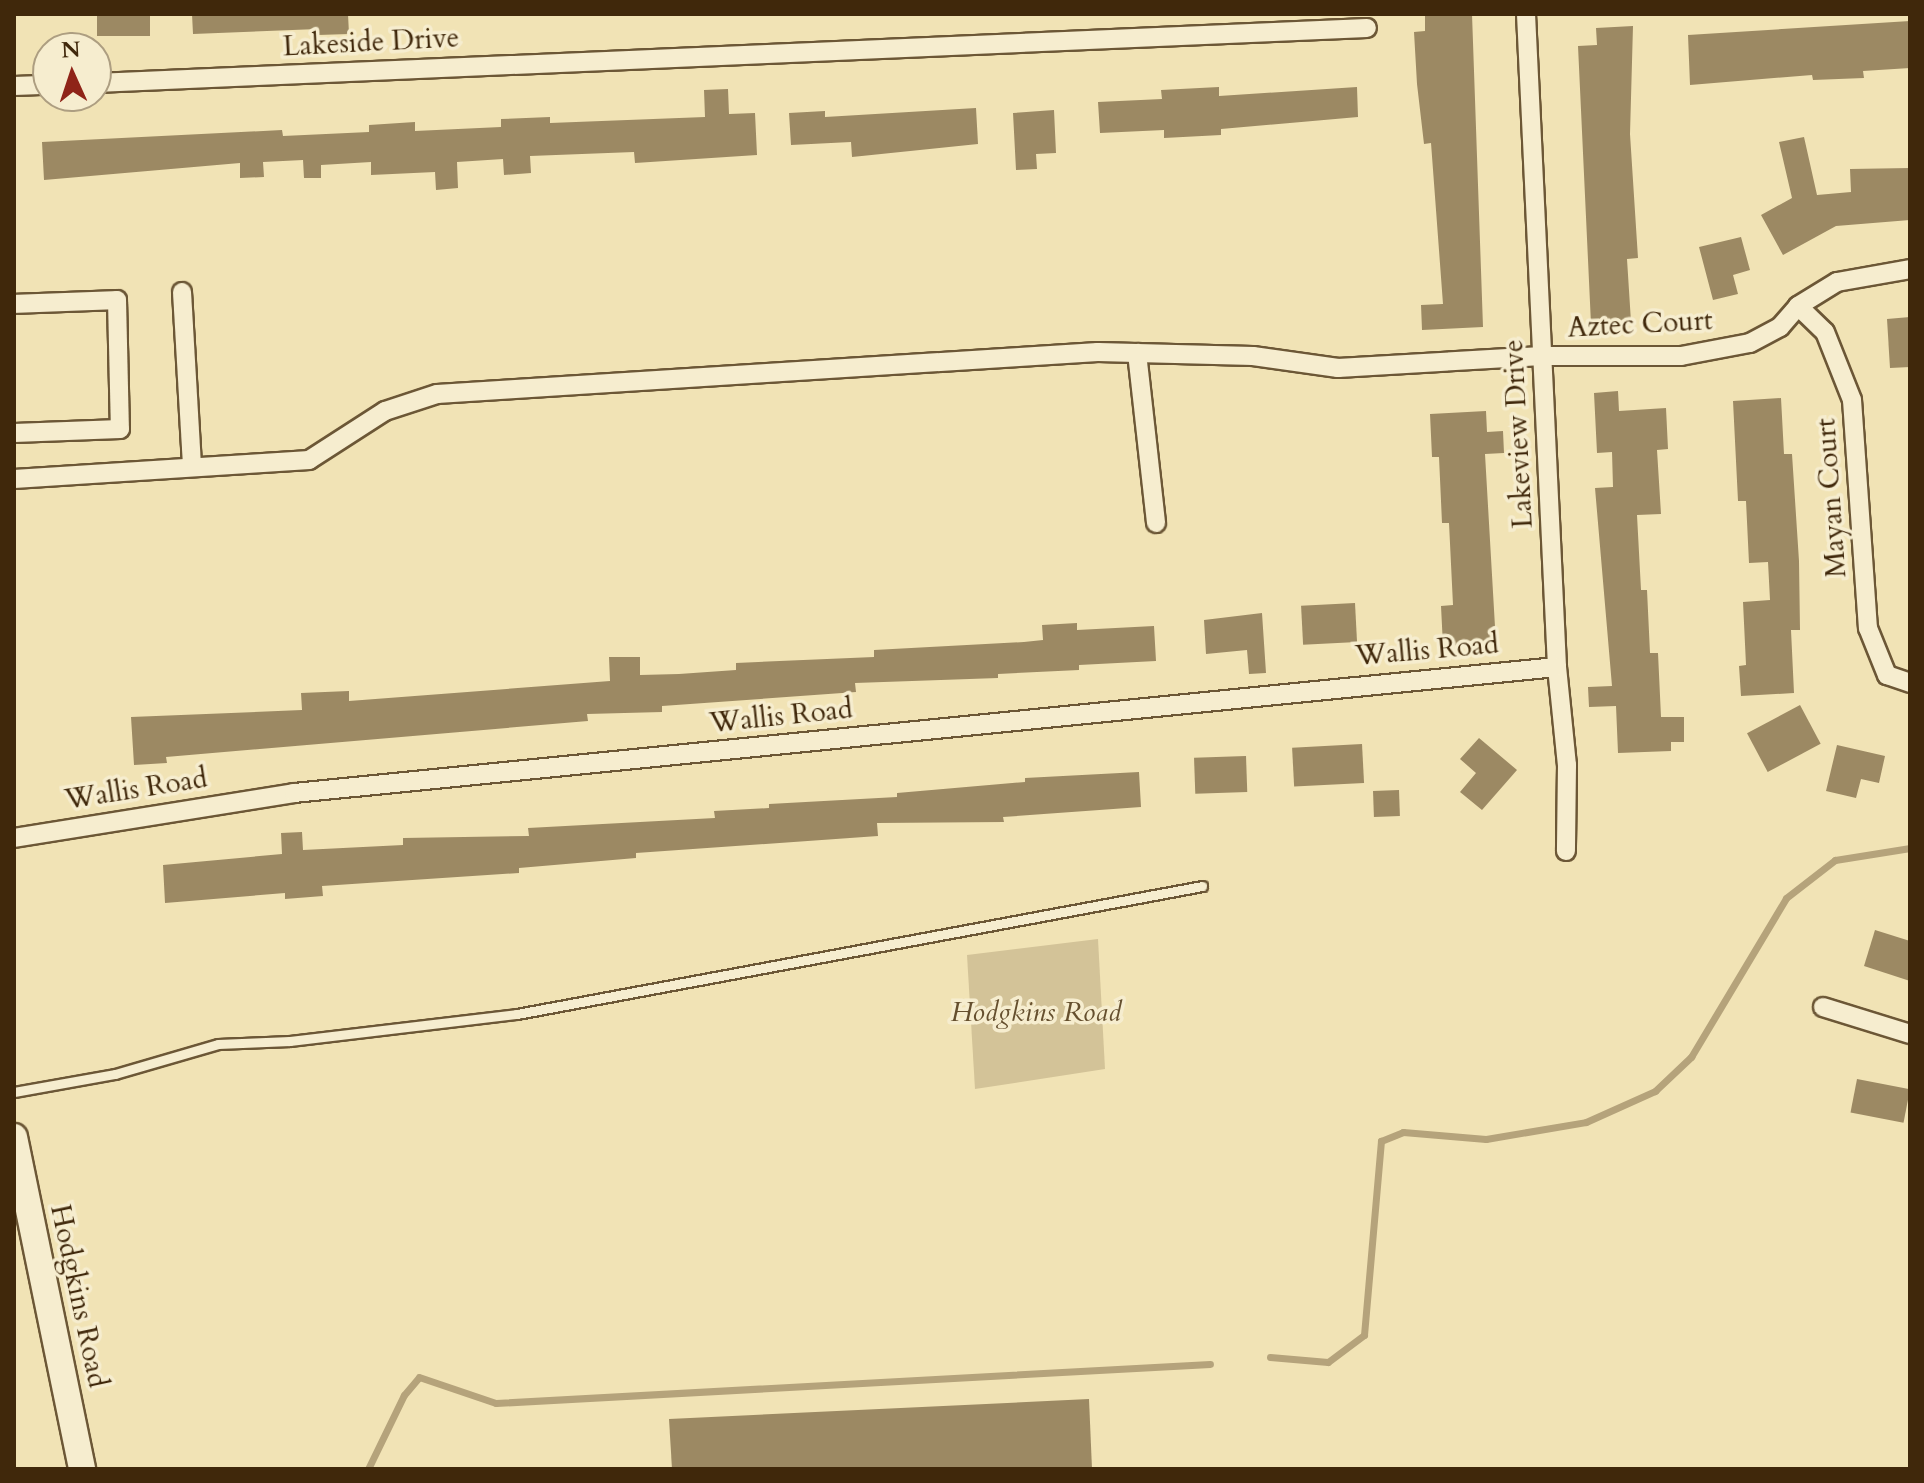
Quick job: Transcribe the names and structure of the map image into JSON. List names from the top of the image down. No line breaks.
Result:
{"streets":{"street":["Lakeside Drive","Aztec Court","Lakeview Drive","Mayan Court","Wallis Road","Hodgkins Road"]},"crossings":[["Aztec Court","Lakeview Drive"],["Aztec Court","Mayan Court"],["Lakeview Drive","Wallis Road"]],"parks":["Hodgkins Road"],"north":"top"}
